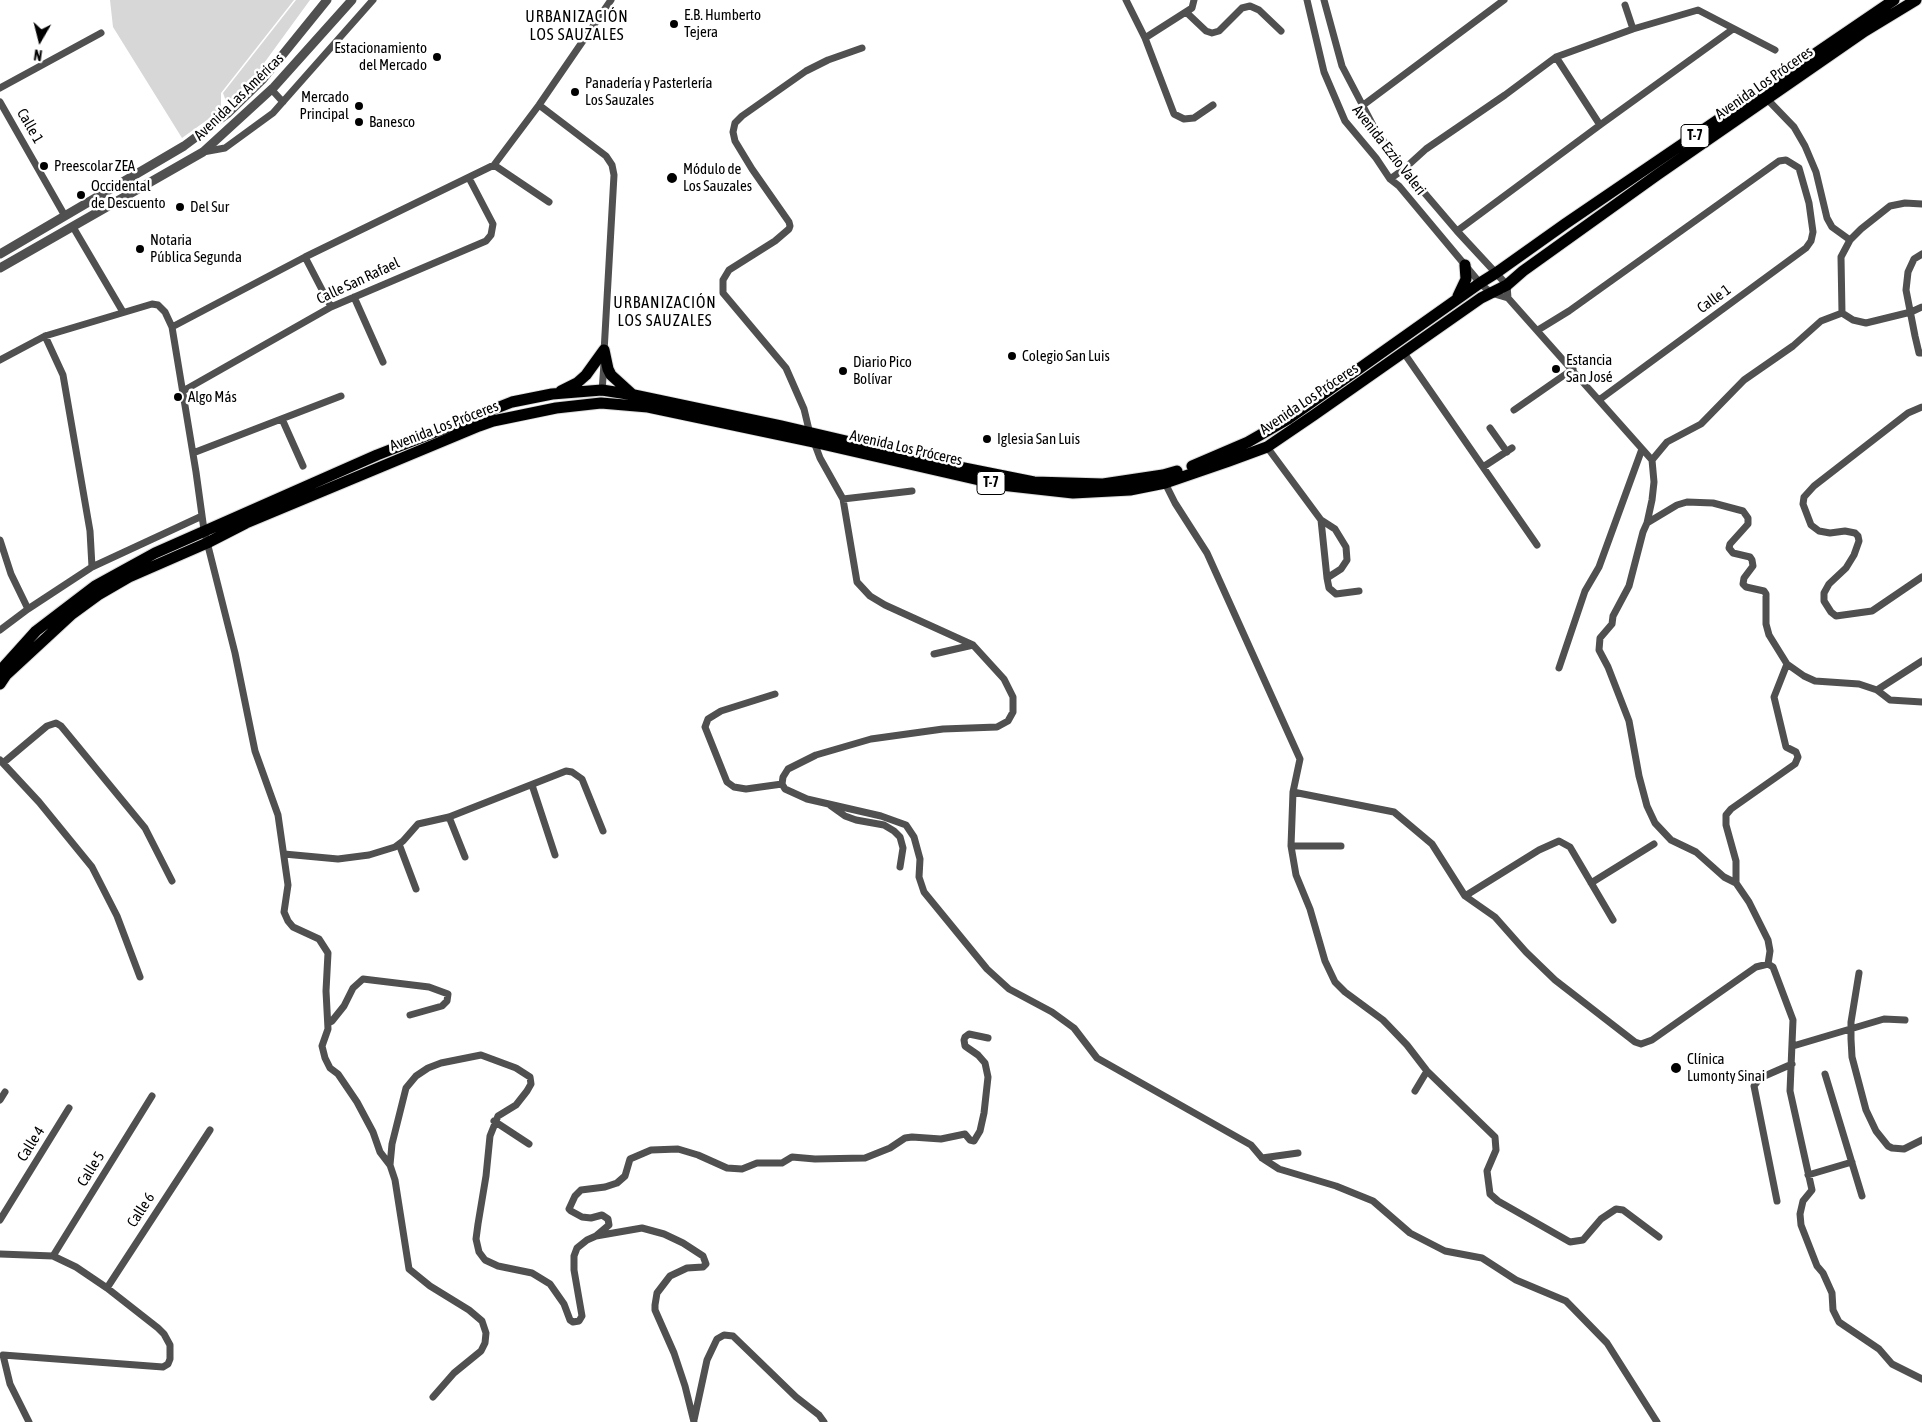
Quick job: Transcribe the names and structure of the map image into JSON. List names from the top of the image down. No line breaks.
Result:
{"streets":{"highway":["Avenida Los Próceres","T-7"],"street":["Avenida Las Américas","Calle 1","Avenida Ezzio Valeri","Calle San Rafael","Calle 4","Calle 5","Calle 6"]},"crossings":[["Avenida Los Próceres","T-7"],["Avenida Los Próceres","Avenida Ezzio Valeri"],["Avenida Las Américas","Calle 1"]],"districts":["URBANIZACIÓN LOS SAUZALES","URBANIZACIÓN LOS SAUZALES"],"places":["E.B. Humberto Tejera","Estacionamiento del Mercado","Panadería y Pasterlería Los Sauzales","Mercado Principal","Banesco","Preescolar ZEA","Módulo de Los Sauzales","Occidental de Descuento","Del Sur","Notaria Pública Segunda","Colegio San Luis","Estancia San José","Diario Pico Bolívar","Algo Más","Iglesia San Luis","Clínica Lumonty Sinai"],"north":"bottom"}
